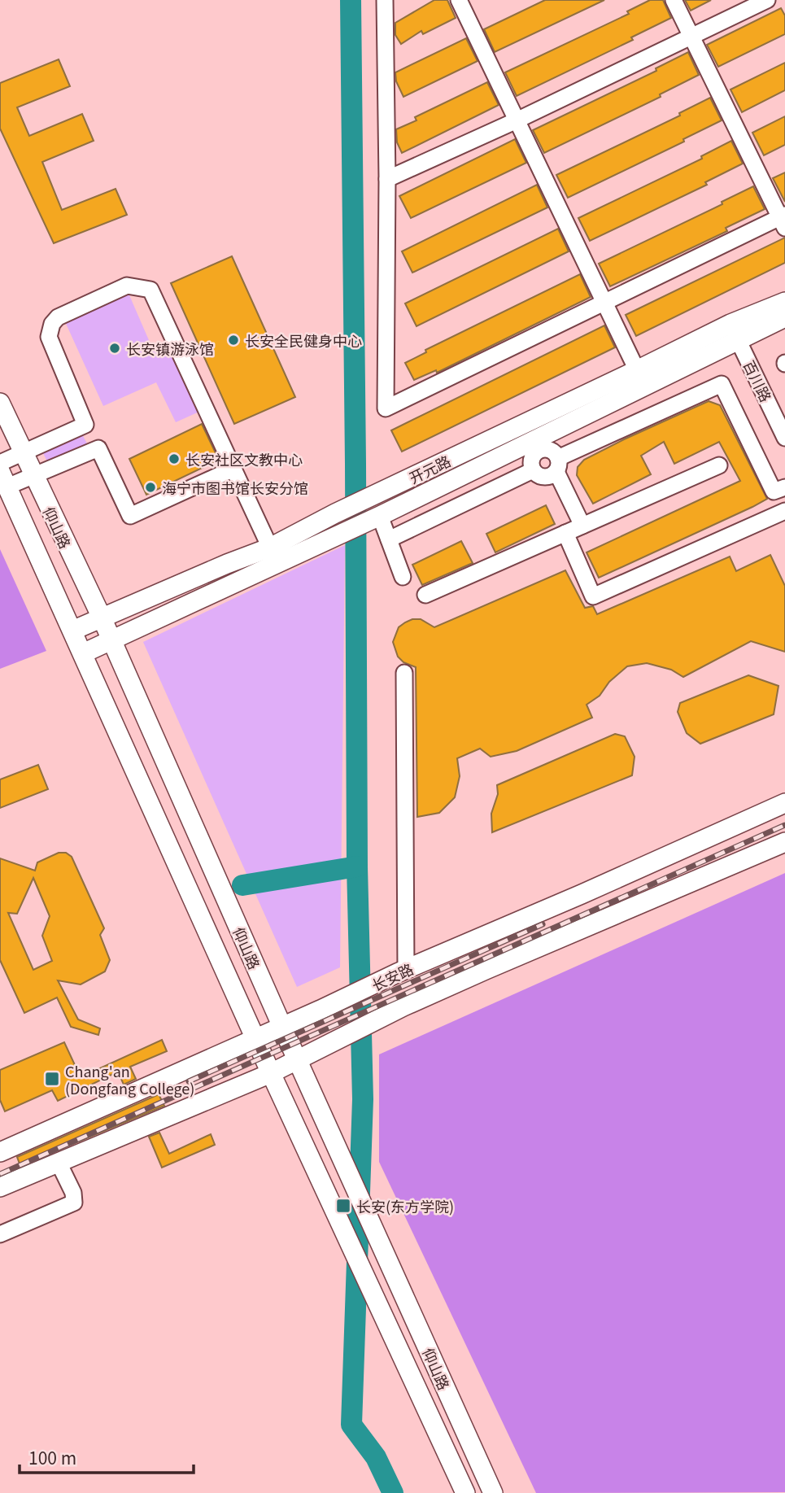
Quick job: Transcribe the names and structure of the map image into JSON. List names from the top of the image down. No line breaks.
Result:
{"streets":{"main road":["开元路","仰山路","长安路"],"street":["百川路"]},"crossings":[["百川路","开元路"],["开元路","仰山路"],["仰山路","长安路"]],"places":{"other":["长安全民健身中心","长安镇游泳馆","长安社区文教中心","海宁市图书馆长安分馆"],"transit":["Chang'an (Dongfang College)","长安(东方学院)"]},"scale_bar":"100 m"}
